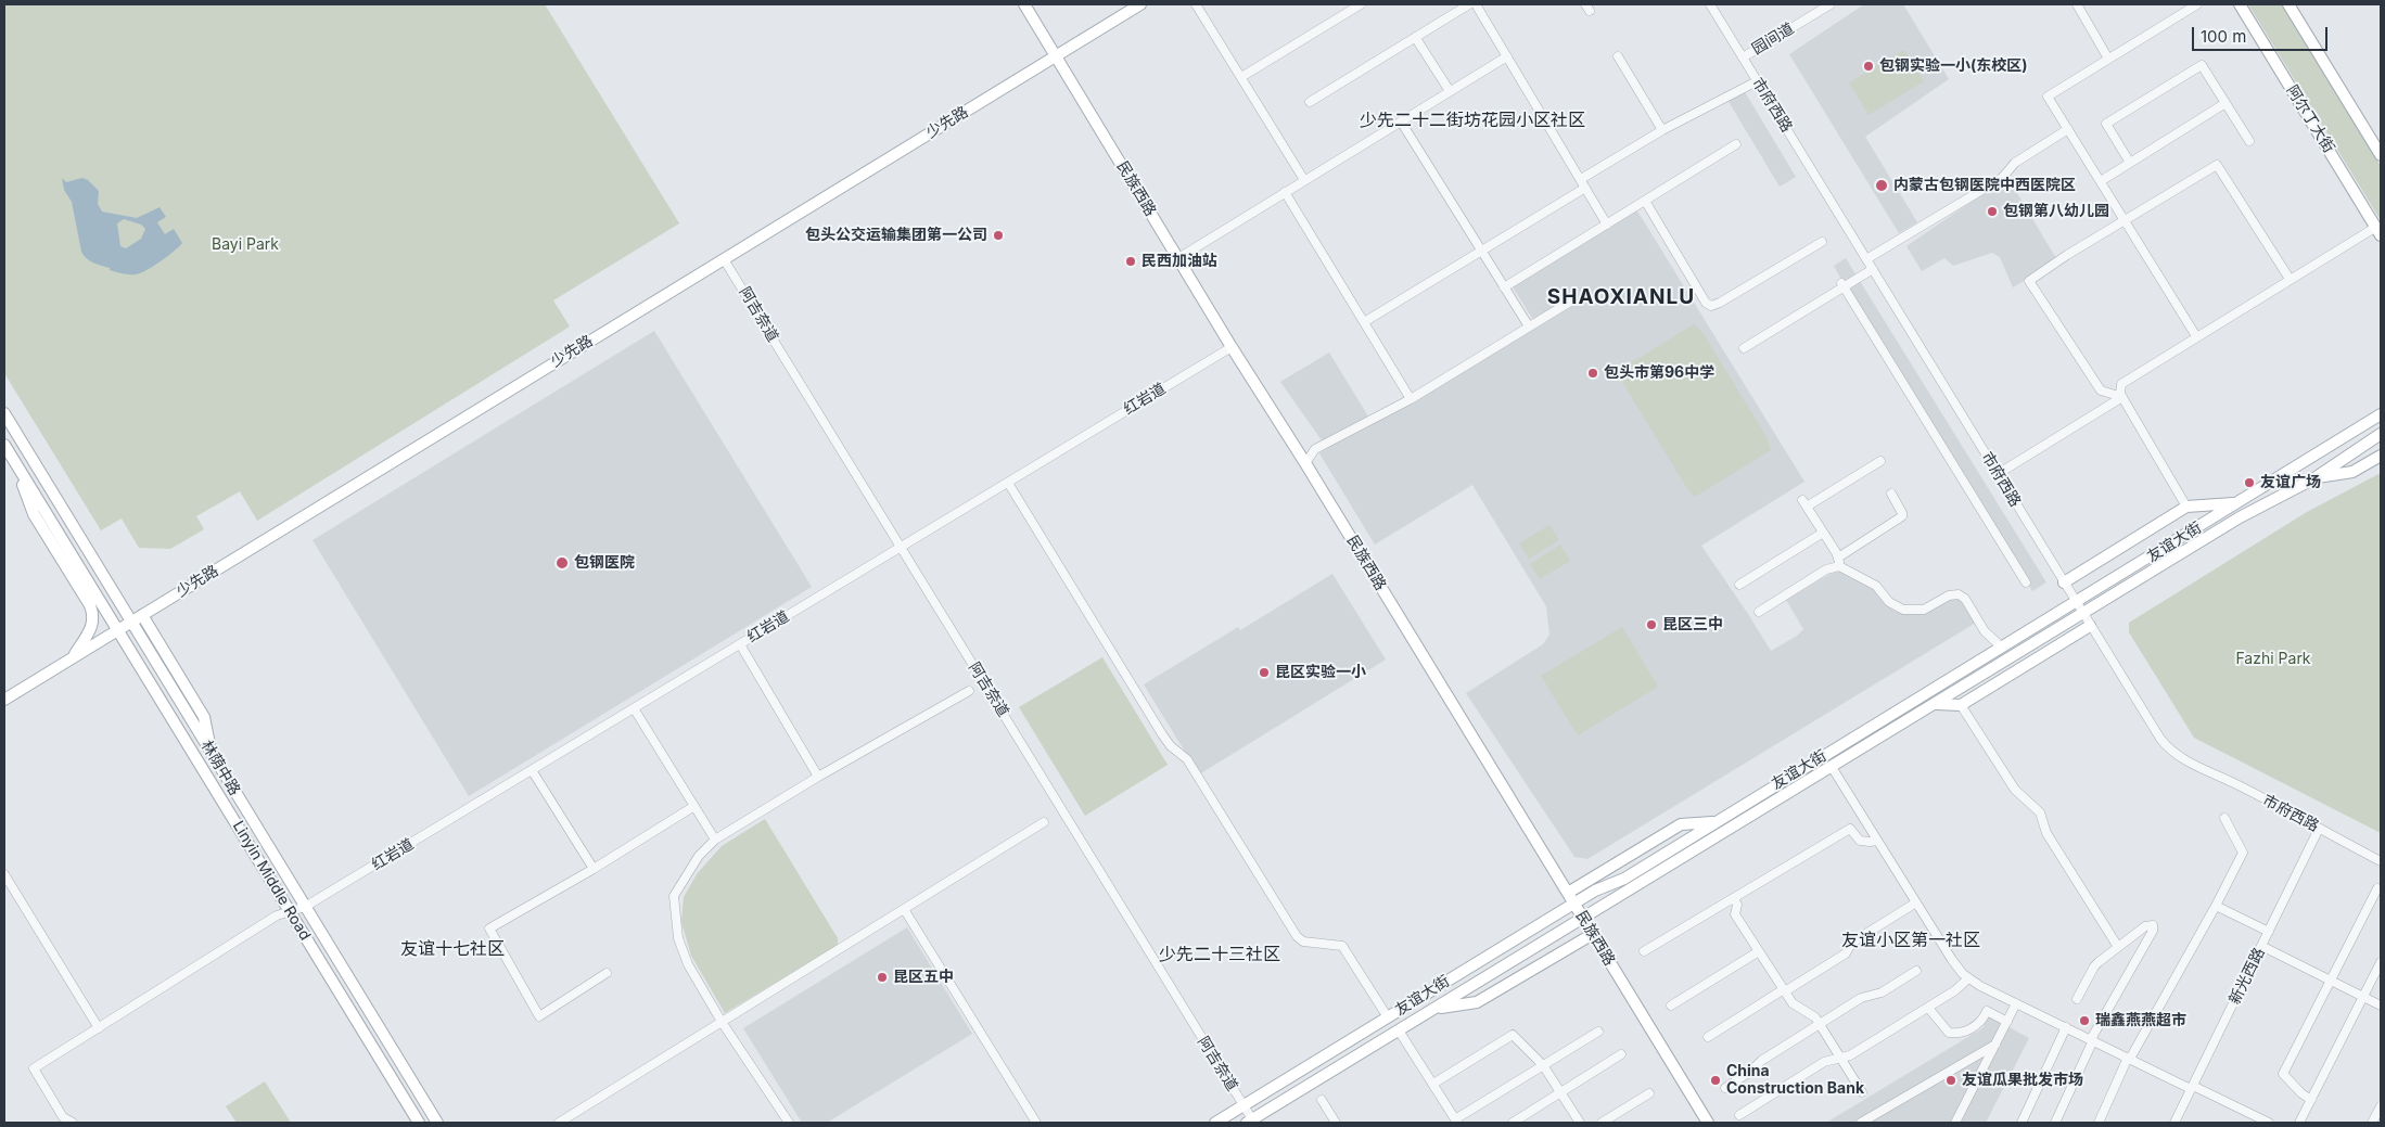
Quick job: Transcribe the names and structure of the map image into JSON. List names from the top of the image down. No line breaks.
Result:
{"streets":{"main road":["阿尔丁大街","少先路","民族西路","友谊大街","林荫中路","Linyin Middle Road"],"street":["园间道","市府西路","阿吉奈道","红岩道","新光西路"]},"crossings":[["园间道","市府西路"],["市府西路","友谊大街"],["市府西路","新光西路"],["少先路","民族西路"],["少先路","阿吉奈道"],["少先路","林荫中路"],["少先路","Linyin Middle Road"],["民族西路","红岩道"],["民族西路","友谊大街"],["阿吉奈道","红岩道"],["阿吉奈道","友谊大街"],["红岩道","林荫中路"],["红岩道","Linyin Middle Road"]],"districts":["少先二十二街坊花园小区社区","SHAOXIANLU","友谊小区第一社区","友谊十七社区","少先二十三社区"],"parks":["Bayi Park","Fazhi Park"],"places":["包钢实验一小(东校区)","内蒙古包钢医院中西医院区","包钢第八幼儿园","包头公交运输集团第一公司","民西加油站","包头市第96中学","友谊广场","包钢医院","昆区三中","昆区实验一小","昆区五中","瑞鑫燕燕超市","China Construction Bank","友谊瓜果批发市场"],"scale_bar":"100 m"}
